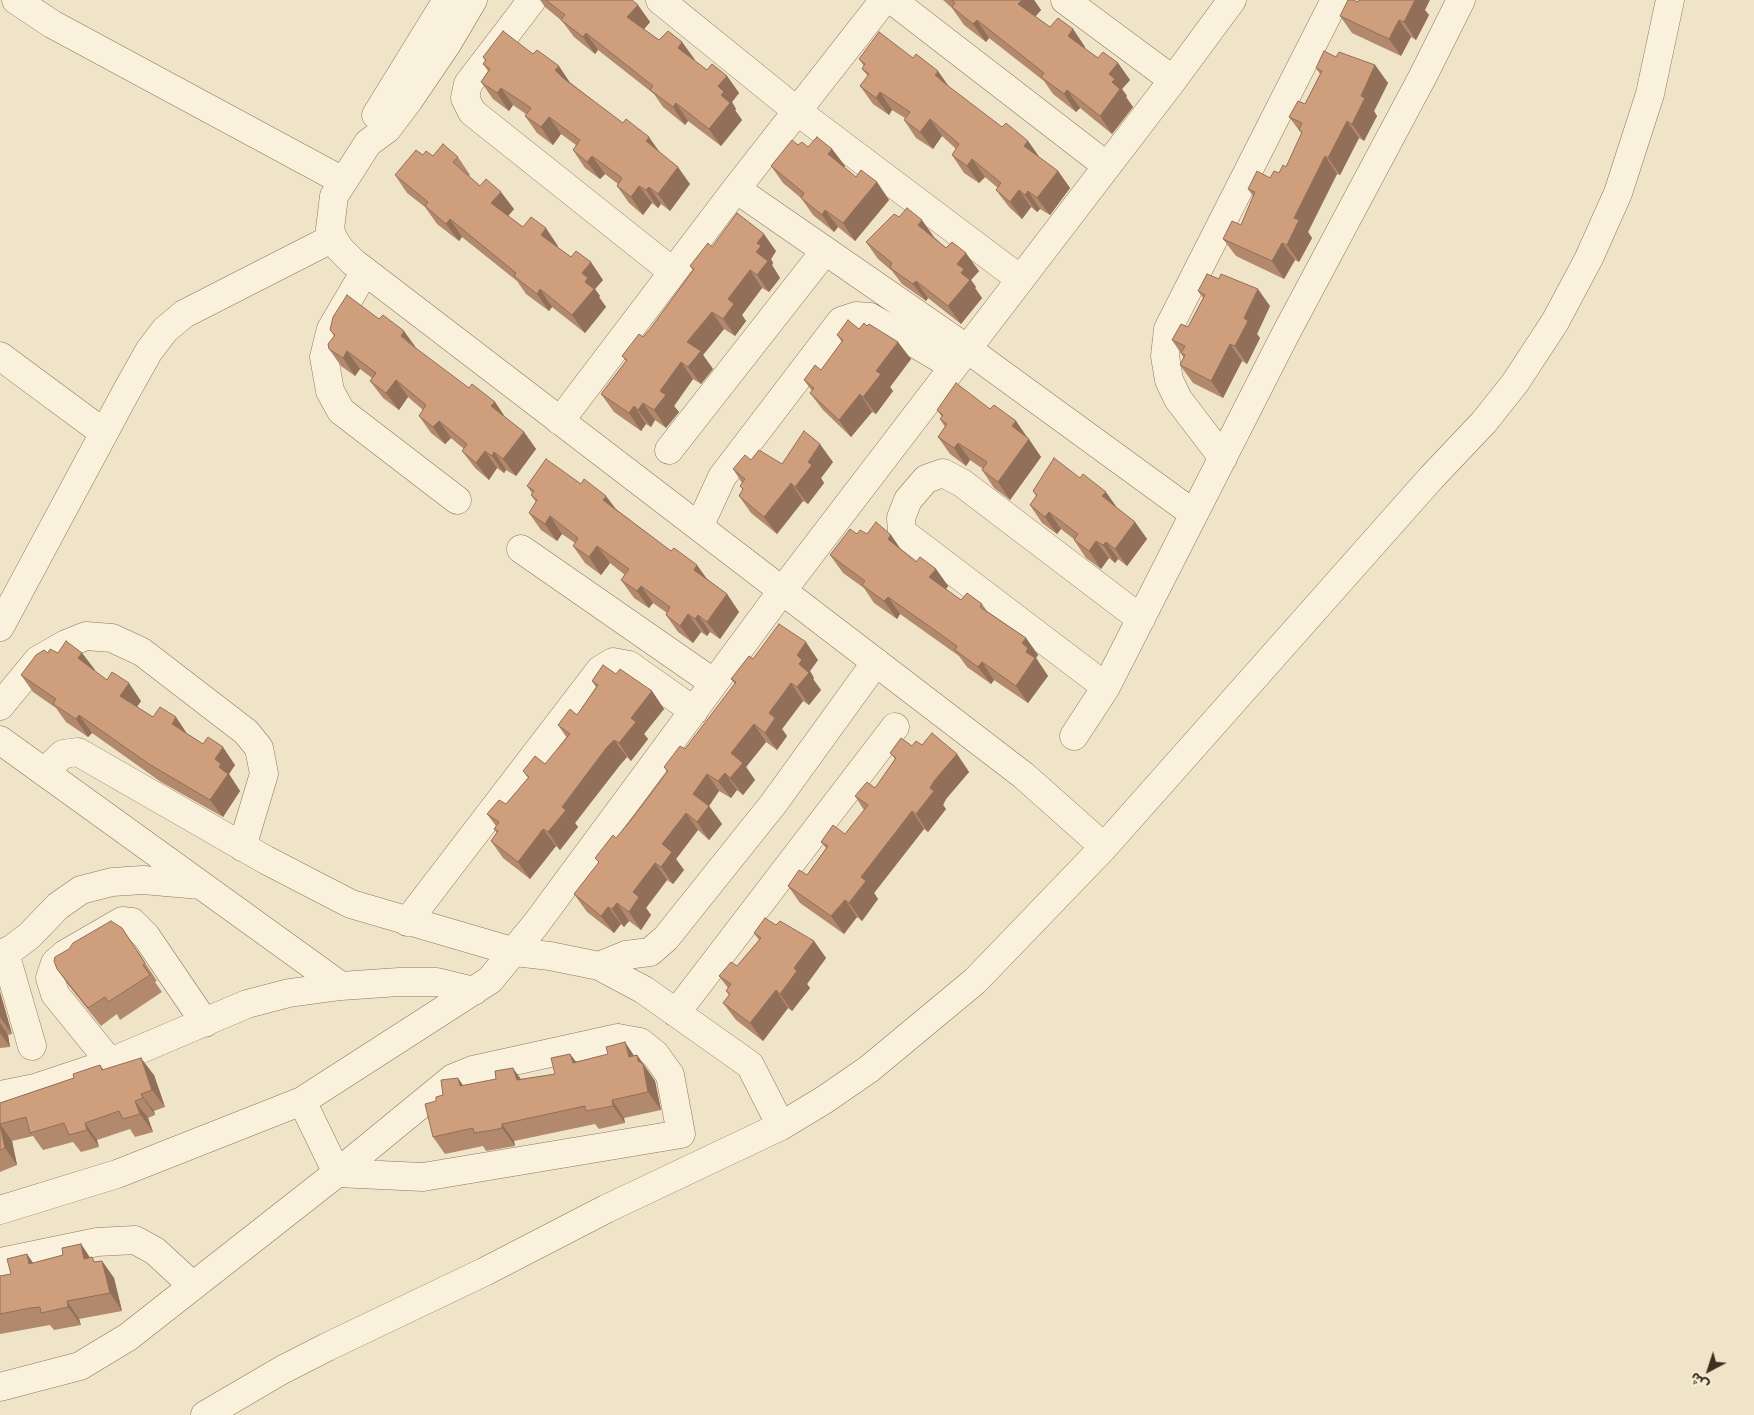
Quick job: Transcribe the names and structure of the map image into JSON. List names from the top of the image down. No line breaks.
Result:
{"north":"bottom left"}
